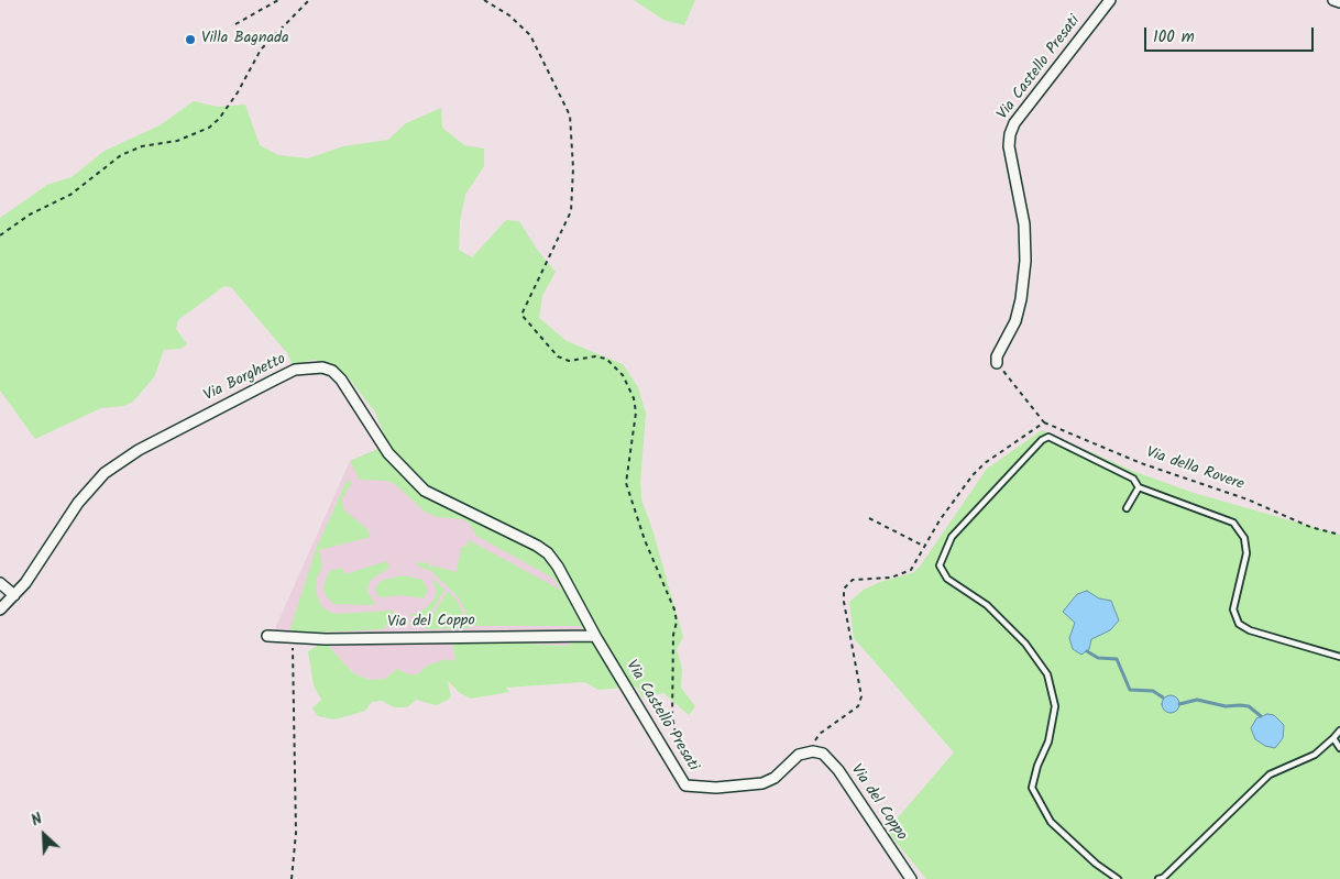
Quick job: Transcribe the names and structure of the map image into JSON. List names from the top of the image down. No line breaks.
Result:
{"streets":{"street":["Via Castello Presati","Via Borghetto","Via del Coppo"],"path":["Via della Rovere"]},"crossings":[["Via Castello Presati","Via Borghetto"],["Via Castello Presati","Via del Coppo"],["Via Borghetto","Via del Coppo"]],"places":["Villa Bagnada"],"scale_bar":"100 m","north":"top left"}
